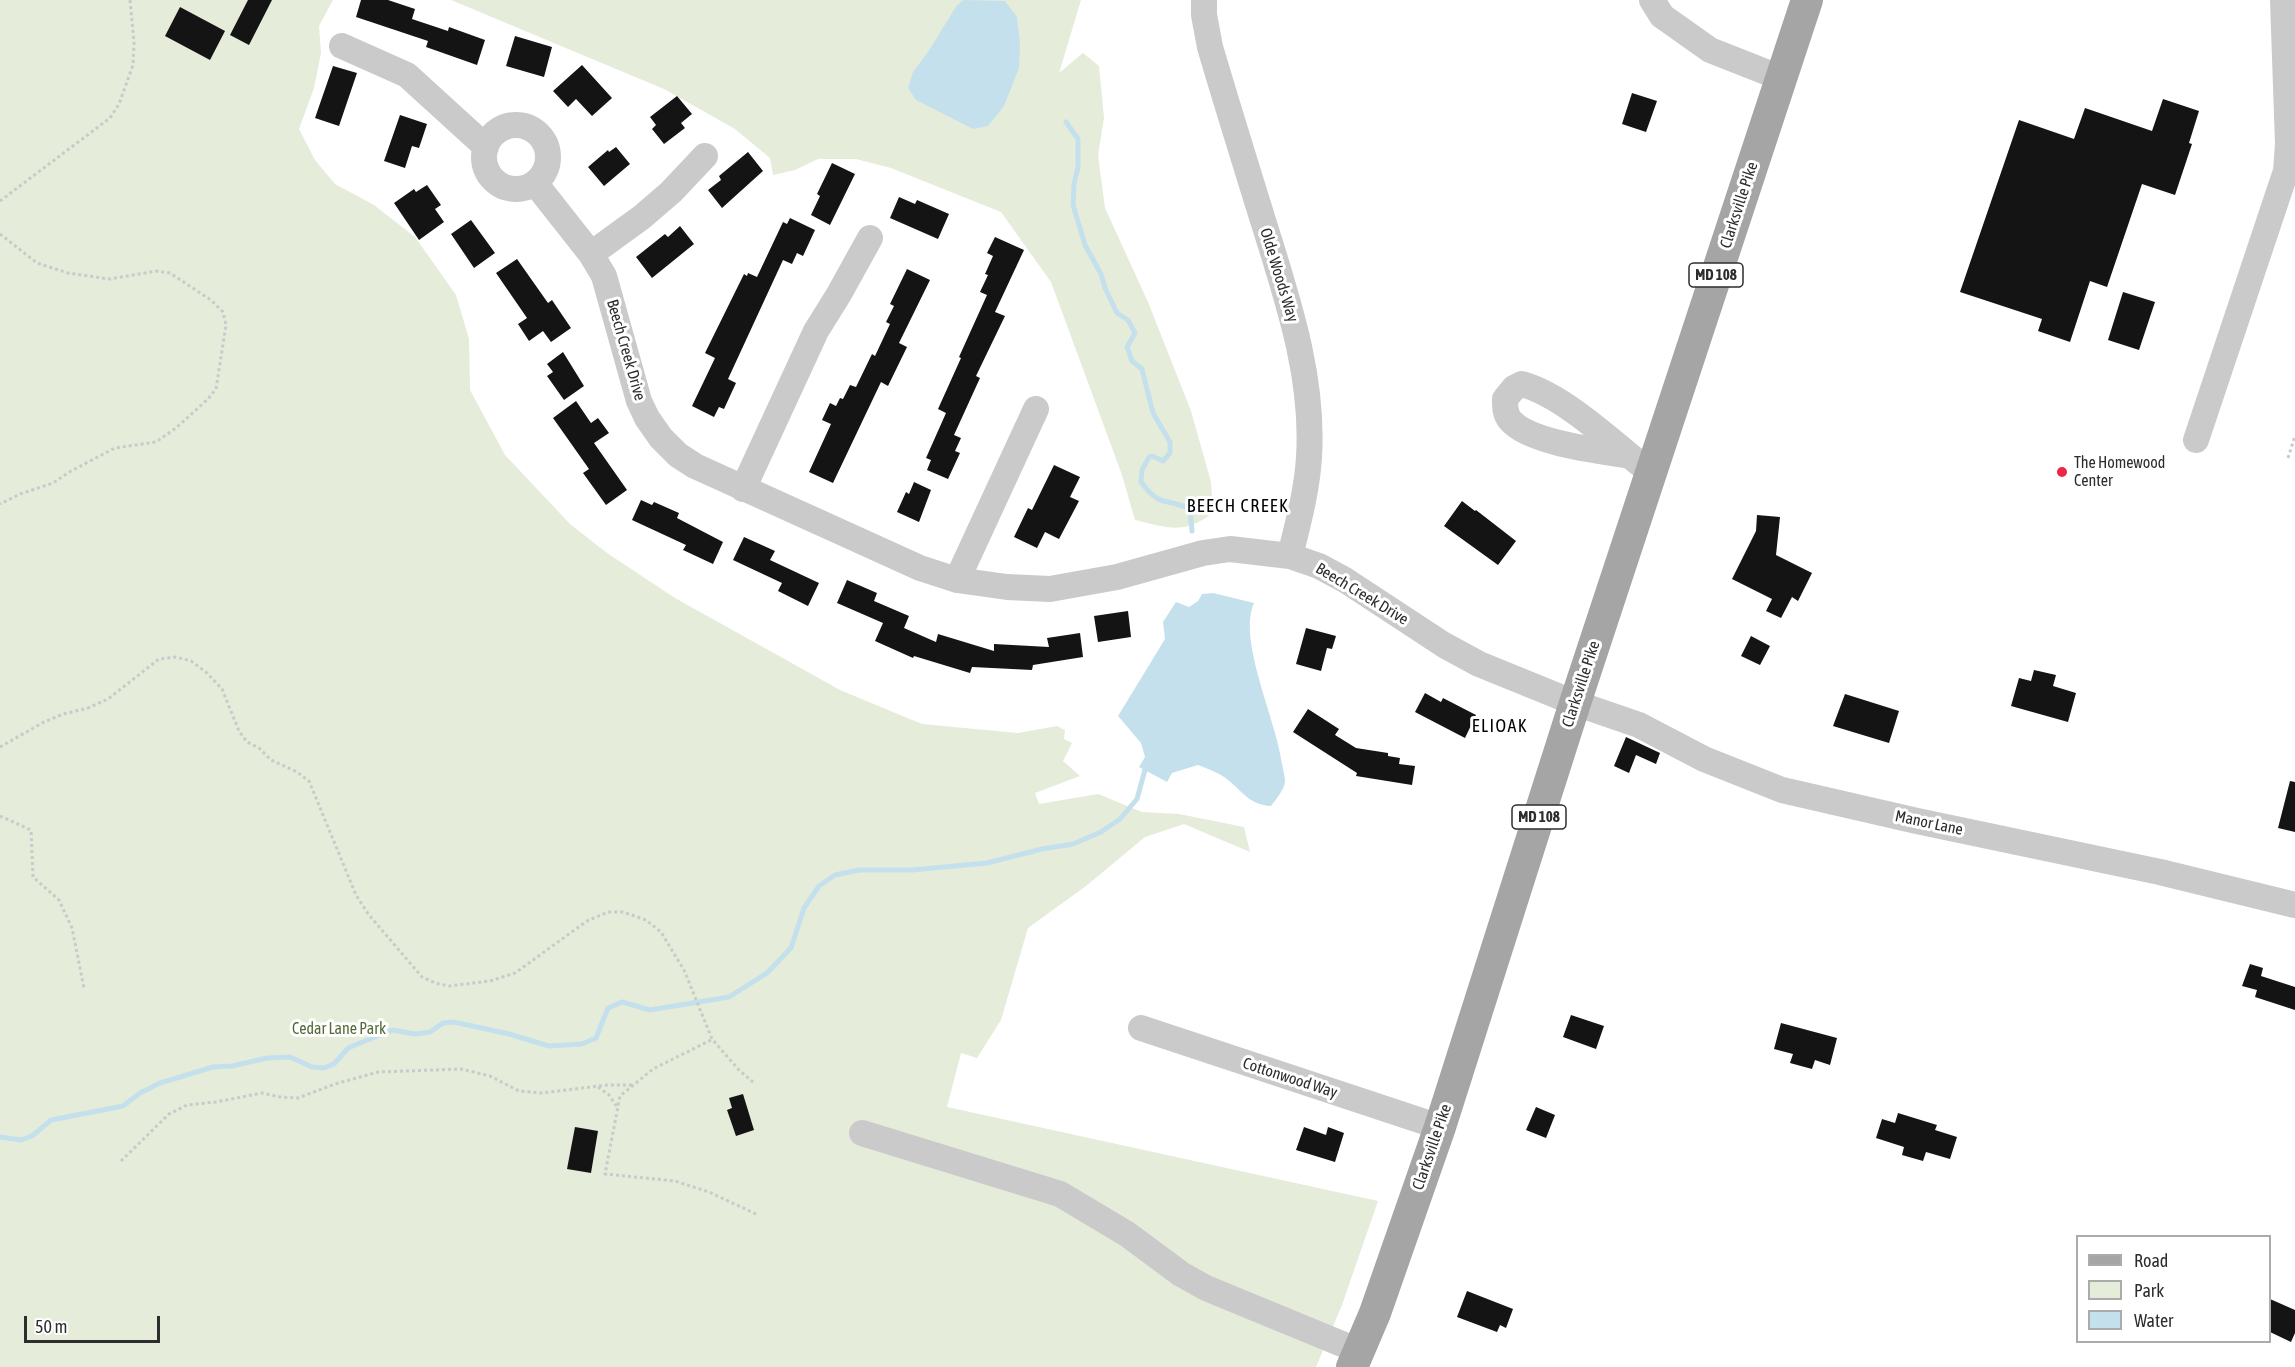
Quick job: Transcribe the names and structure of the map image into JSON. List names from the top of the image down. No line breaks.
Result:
{"streets":{"main road":["Clarksville Pike","MD 108"],"street":["Olde Woods Way","Beech Creek Drive","Manor Lane","Cottonwood Way"]},"crossings":[["Clarksville Pike","Beech Creek Drive"],["Clarksville Pike","Manor Lane"],["Clarksville Pike","Cottonwood Way"],["Olde Woods Way","Beech Creek Drive"],["Beech Creek Drive","Manor Lane"]],"districts":["BEECH CREEK","ELIOAK"],"parks":["Cedar Lane Park"],"places":["The Homewood Center"],"legend":["Road","Park","Water"],"scale_bar":"50 m"}
